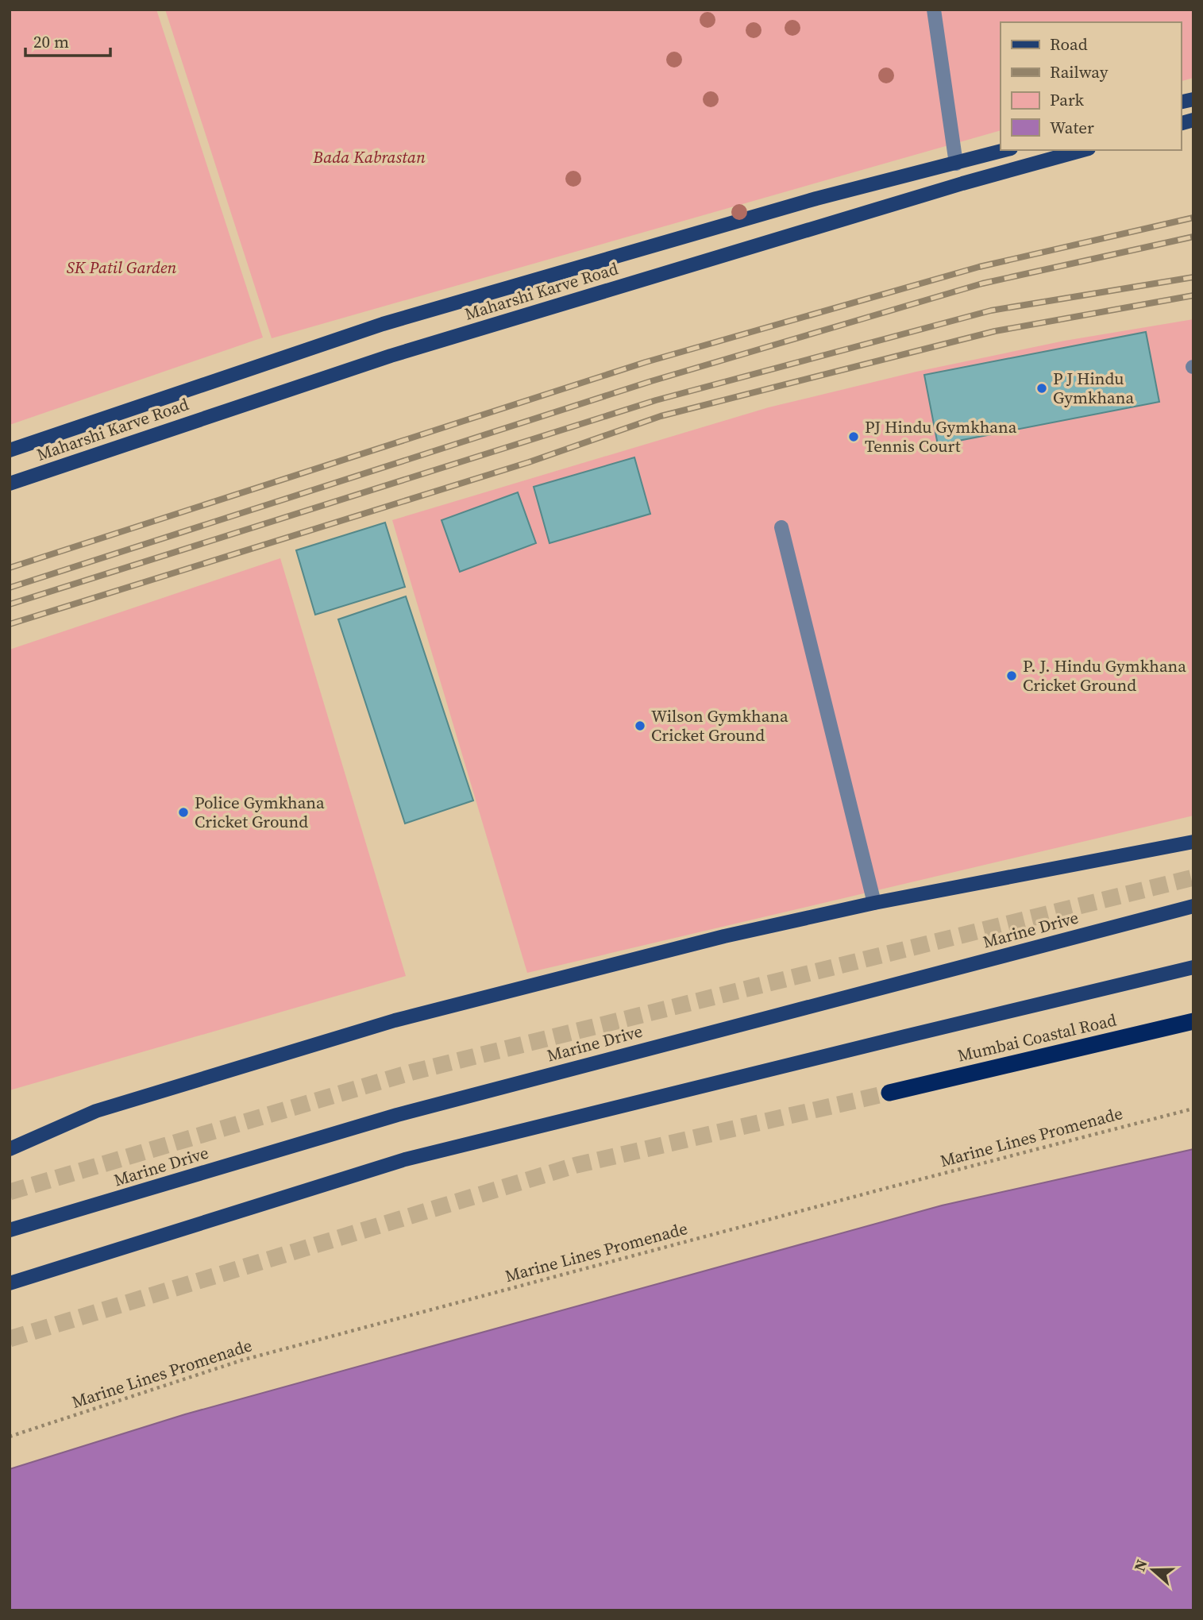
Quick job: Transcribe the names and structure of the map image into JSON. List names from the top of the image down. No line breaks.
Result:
{"streets":{"highway":["Mumbai Coastal Road"],"main road":["Maharshi Karve Road","Marine Drive"],"path":["Marine Lines Promenade"]},"parks":["Bada Kabrastan","SK Patil Garden"],"places":["P J Hindu Gymkhana","PJ Hindu Gymkhana Tennis Court","P. J. Hindu Gymkhana Cricket Ground","Wilson Gymkhana Cricket Ground","Police Gymkhana Cricket Ground"],"legend":["Road","Railway","Park","Water"],"scale_bar":"20 m","north":"left"}
